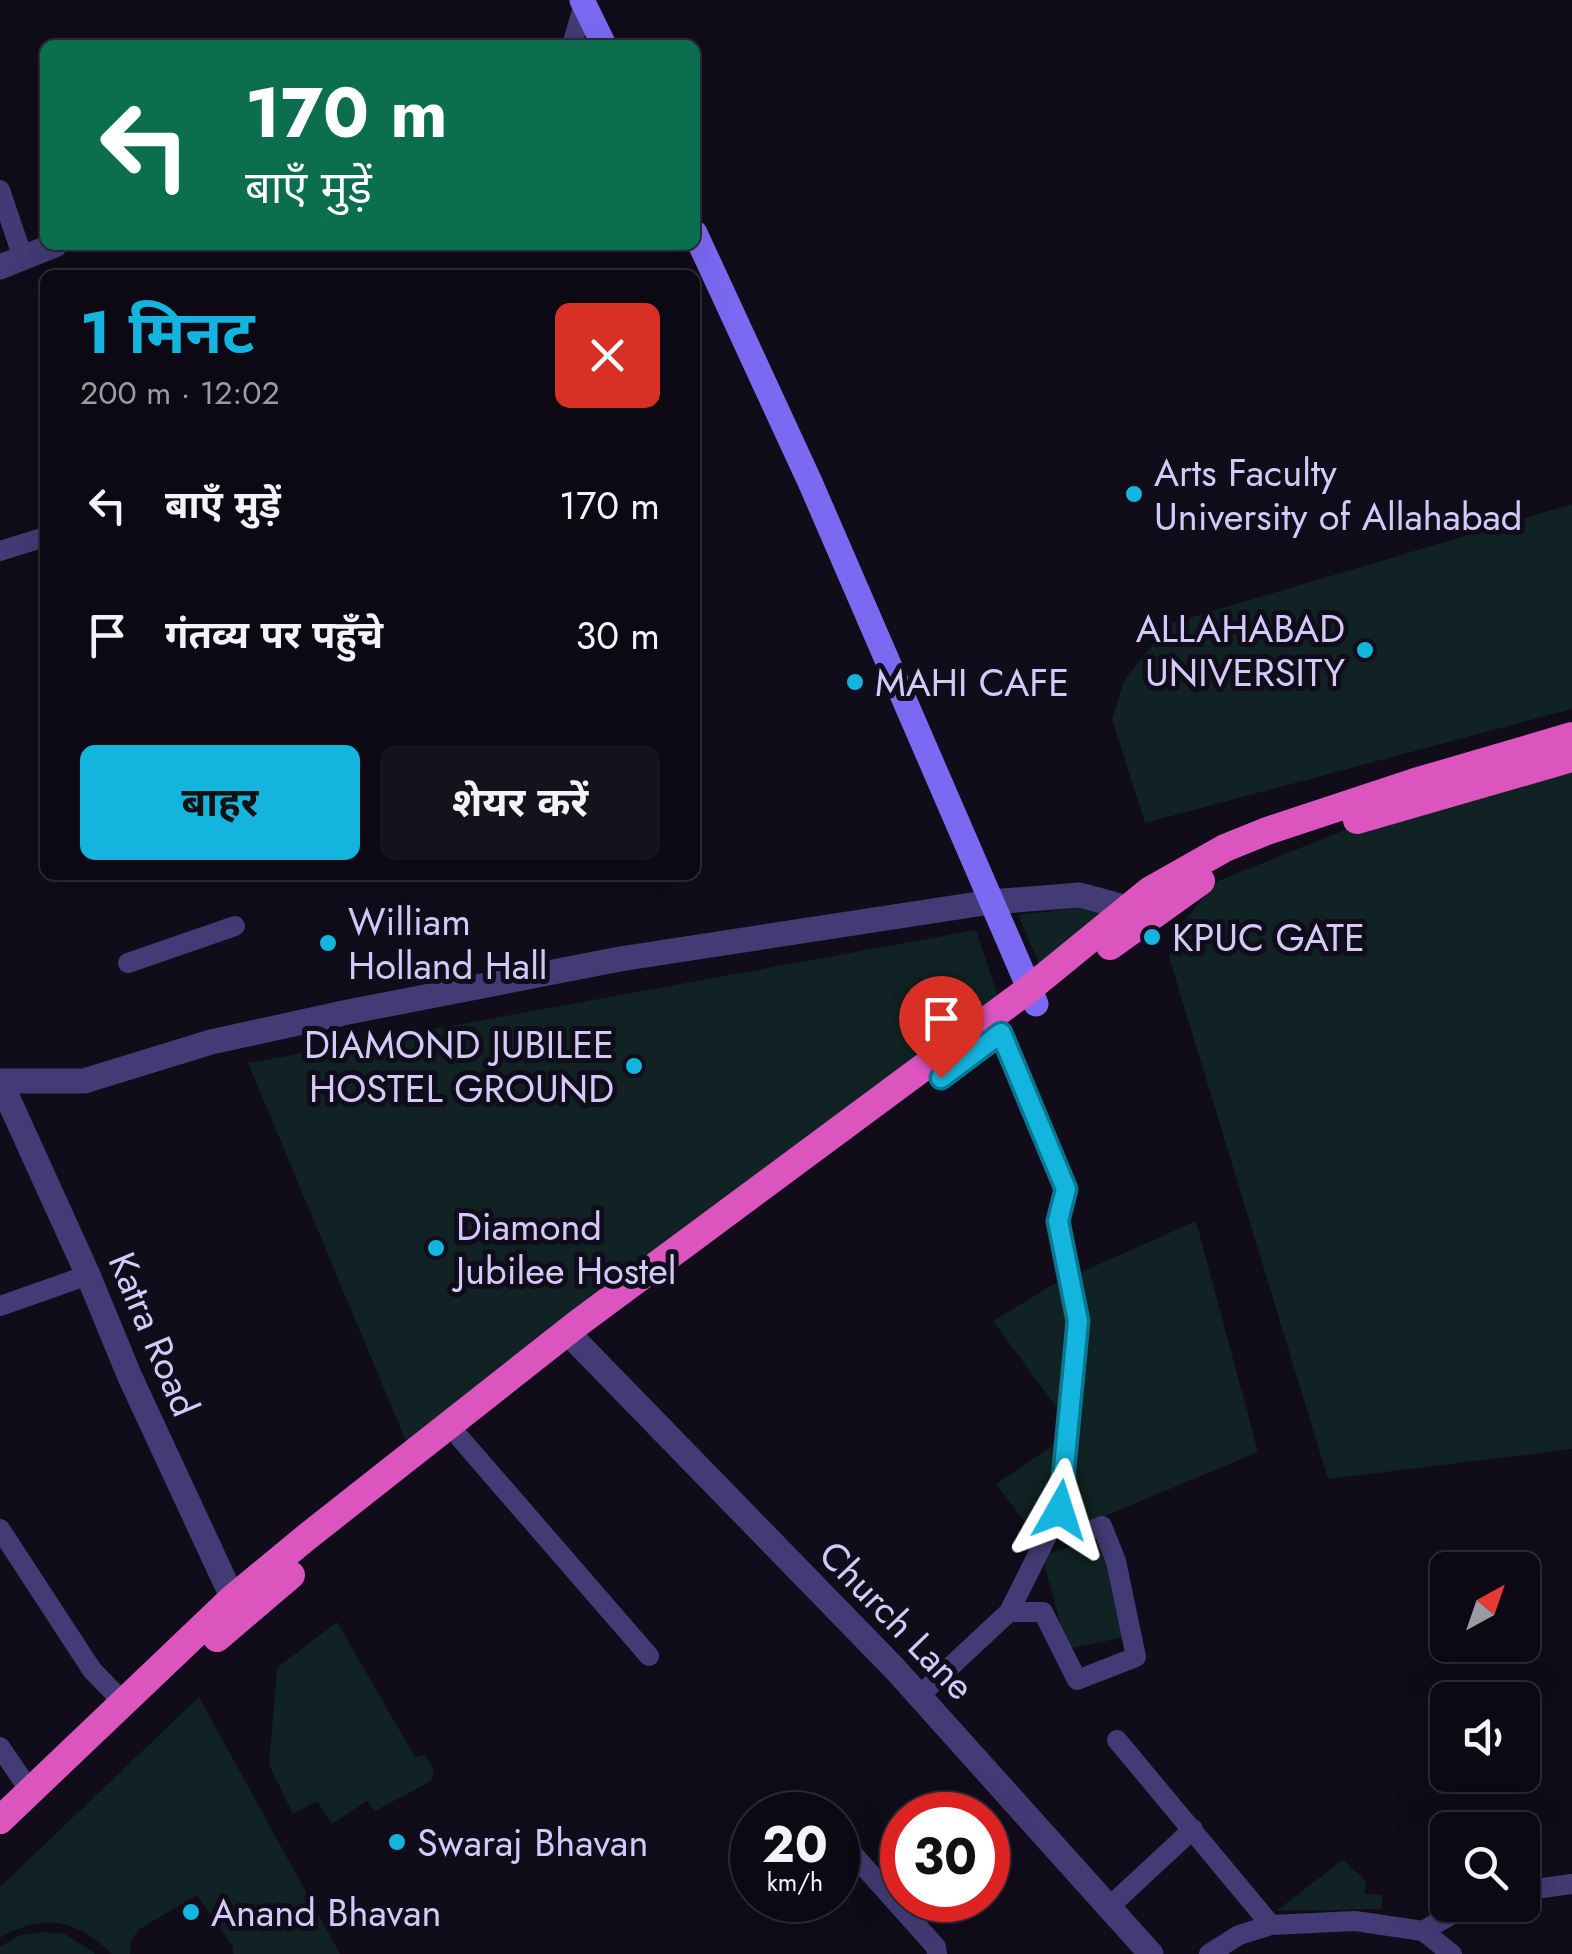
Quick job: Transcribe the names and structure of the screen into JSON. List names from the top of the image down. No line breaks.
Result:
{"streets":{"street":["Katra Road","Church Lane"]},"places":["Arts Faculty University of Allahabad","ALLAHABAD UNIVERSITY","MAHI CAFE","KPUC GATE","William Holland Hall","DIAMOND JUBILEE HOSTEL GROUND","Diamond Jubilee Hostel","Swaraj Bhavan","Anand Bhavan"],"north":"top right","page":{"turn":["170 m","बाएँ मुड़ें"],"heading":["1 मिनट","200 m · 12:02"],"list":[{"name":"बाएँ मुड़ें","value":"170 m"},{"name":"गंतव्य पर पहुँचे","value":"30 m"}],"buttons":["बाहर","शेयर करें"],"speed":"20 km/h","limit":"30"}}
